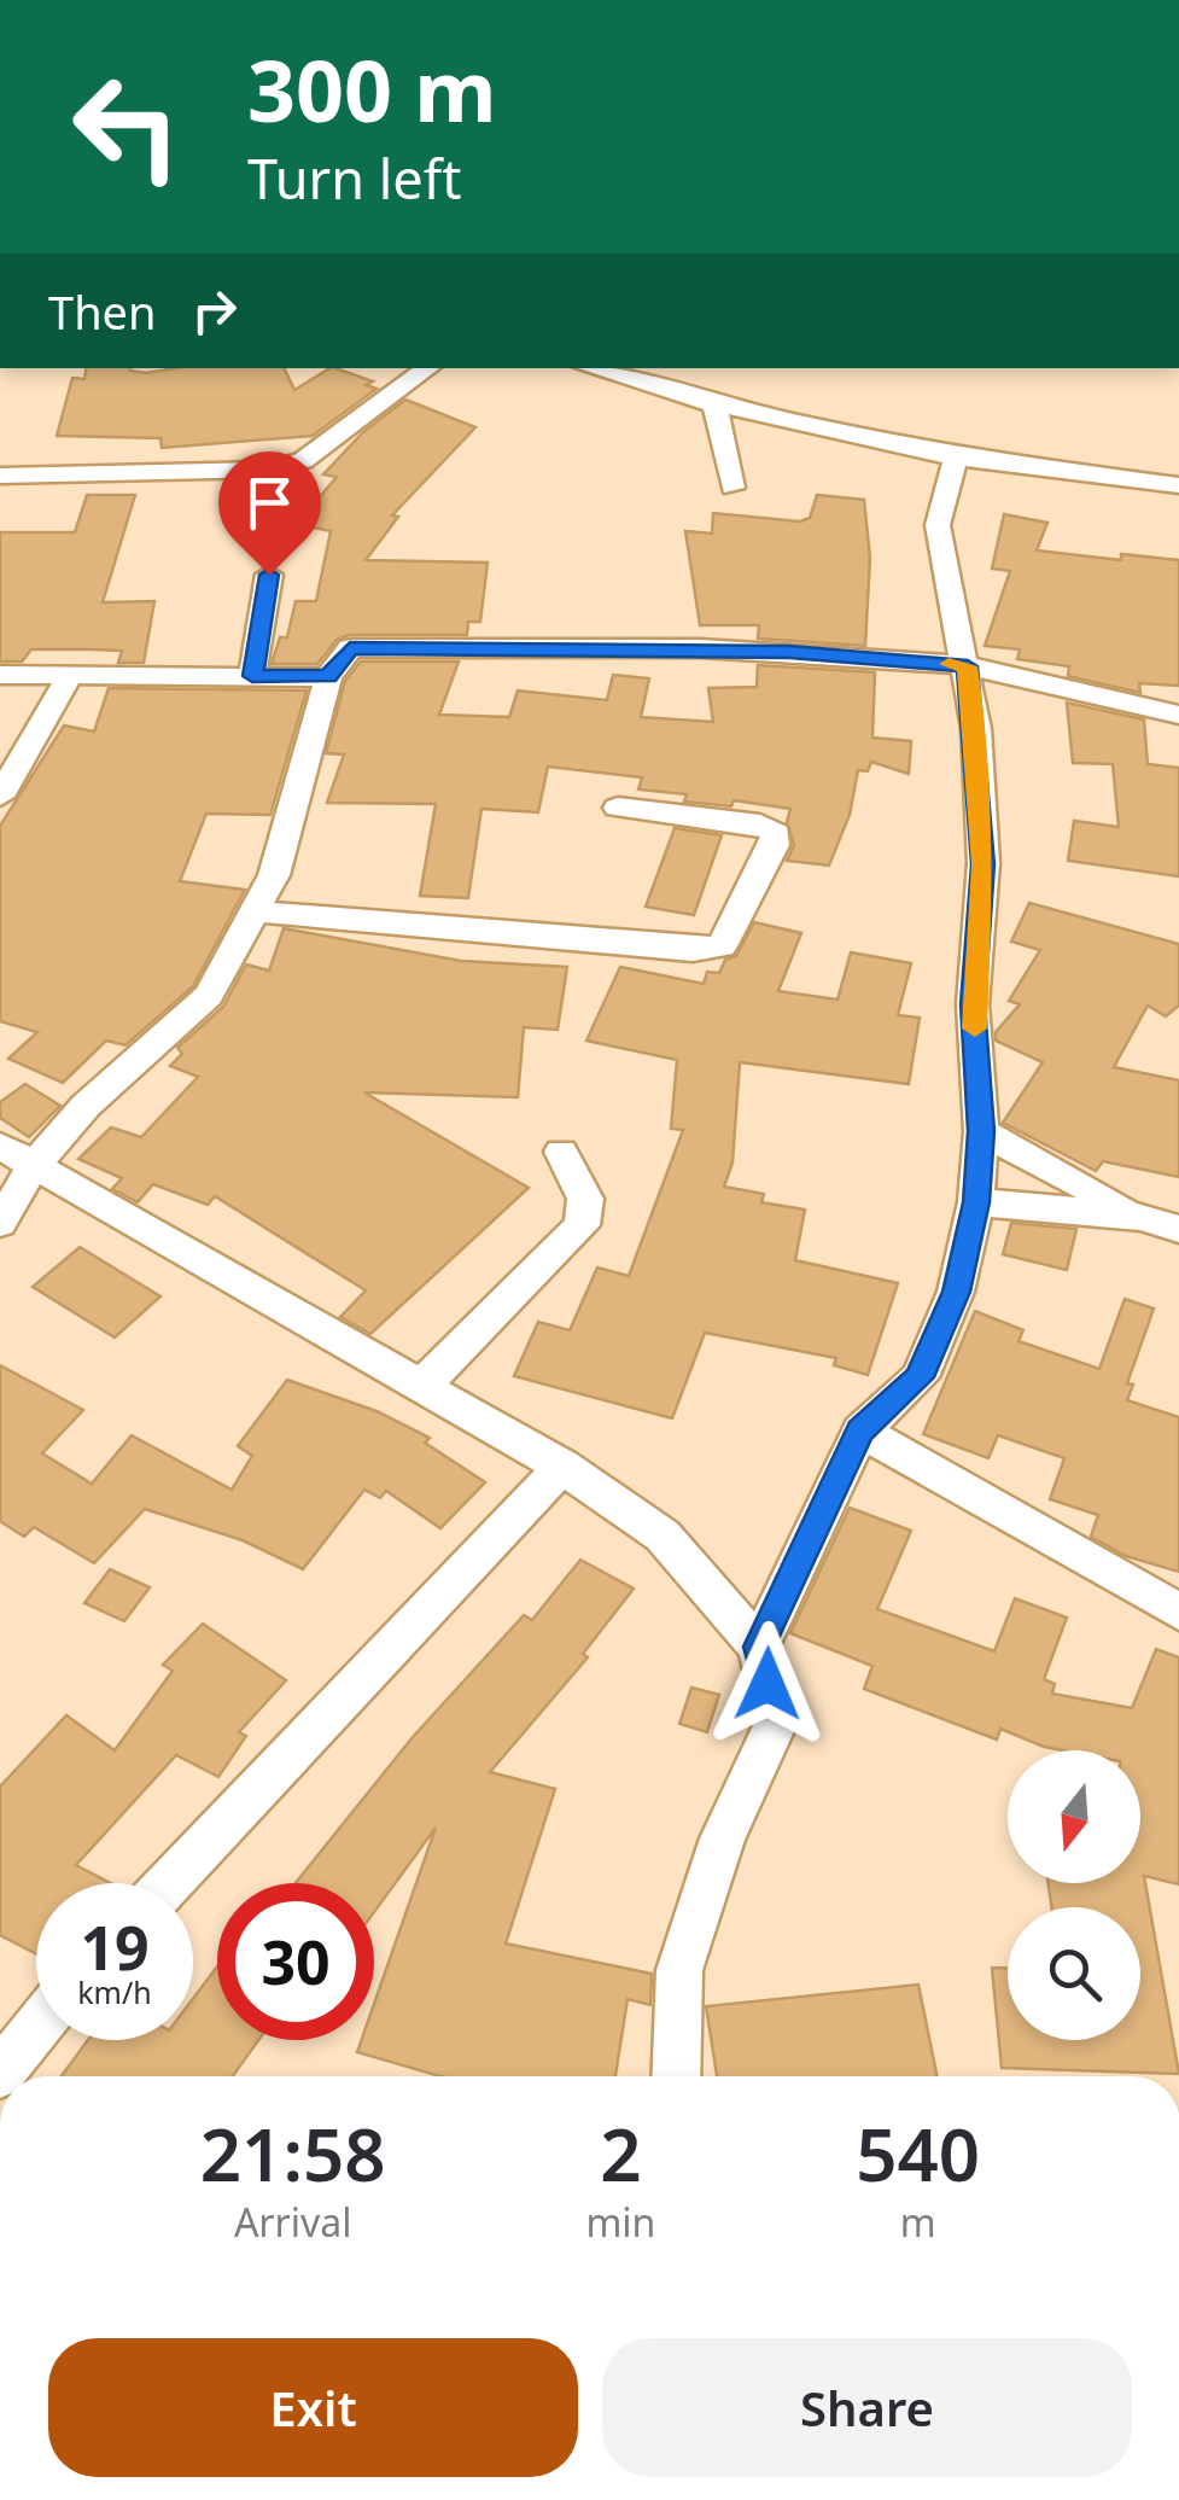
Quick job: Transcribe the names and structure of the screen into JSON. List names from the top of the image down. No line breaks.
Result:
{"north":"bottom","page":{"turn":["300 m","Turn left"],"then":"Then","speed":"19 km/h","limit":"30","eta":["21:58","Arrival","2","min","540","m"],"buttons":["Exit","Share"]}}
